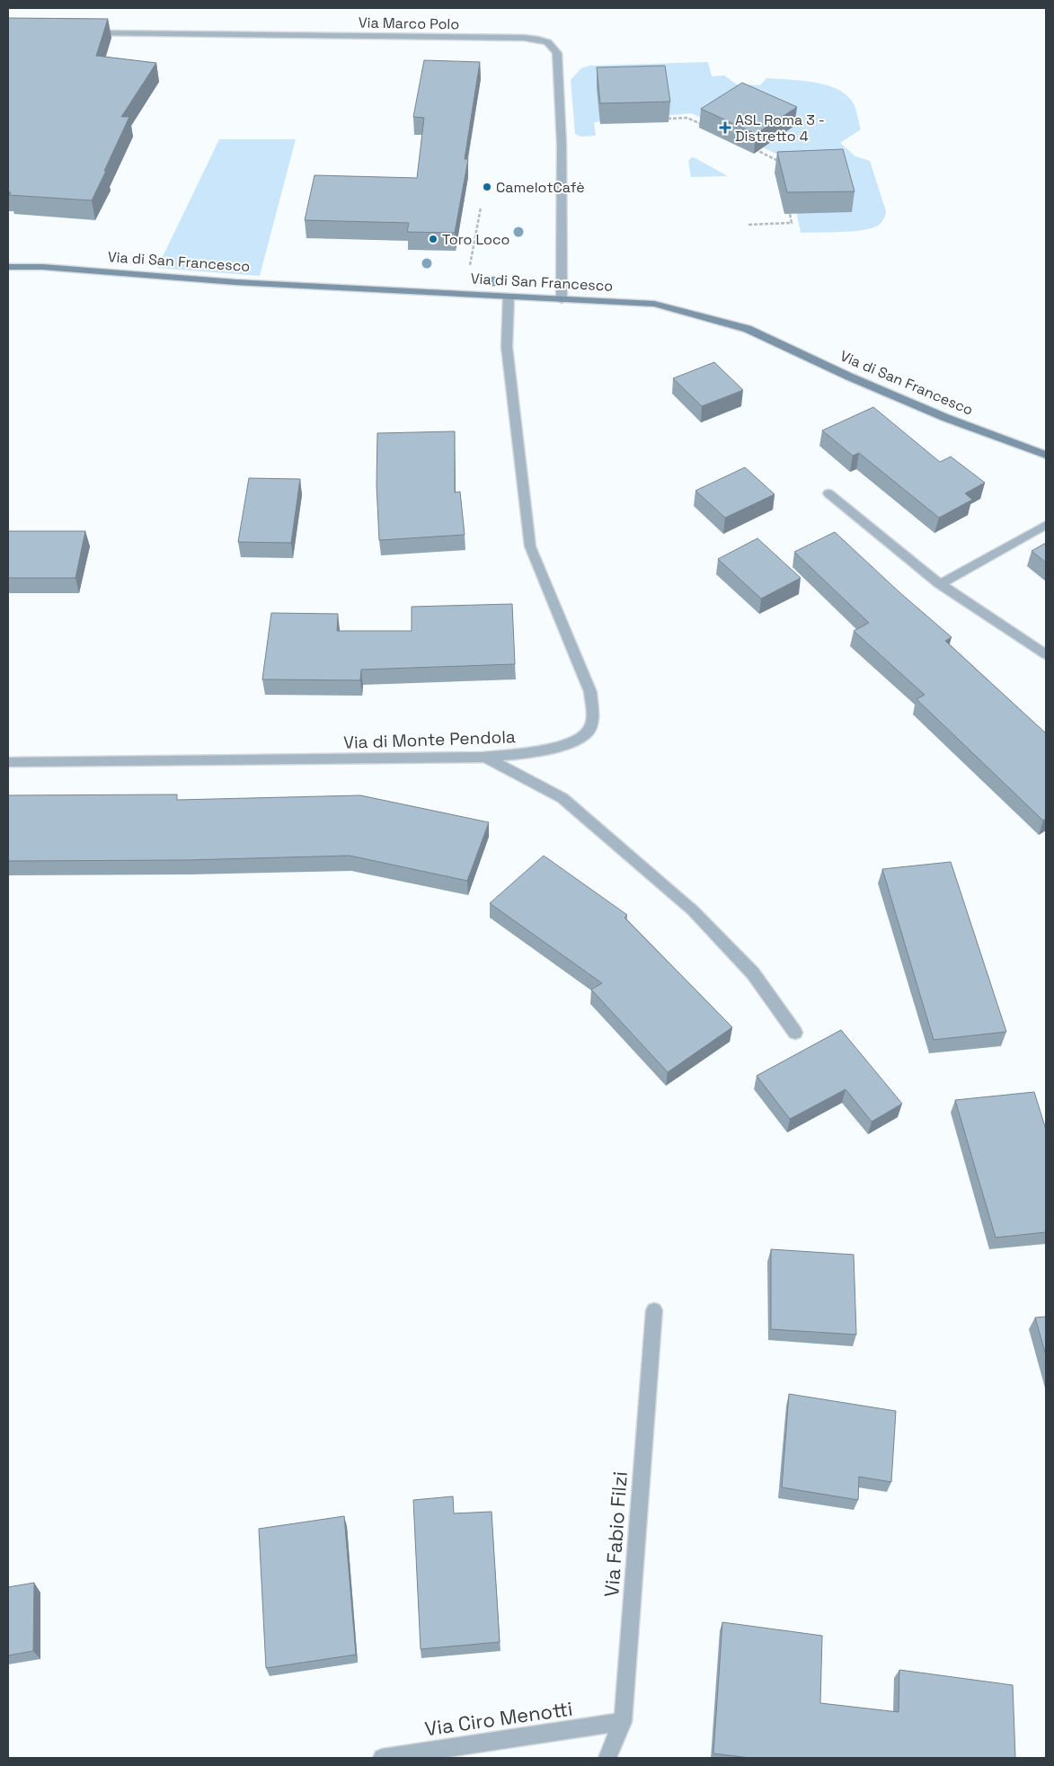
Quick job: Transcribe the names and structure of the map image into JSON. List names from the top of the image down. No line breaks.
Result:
{"streets":{"street":["Via Marco Polo","Via di San Francesco","Via di Monte Pendola","Via Fabio Filzi","Via Ciro Menotti"]},"crossings":[["Via Marco Polo","Via di San Francesco"],["Via di San Francesco","Via di Monte Pendola"],["Via Fabio Filzi","Via Ciro Menotti"]],"places":{"health":["ASL Roma 3 - Distretto 4"],"other":["CamelotCafè","Toro Loco"]}}
